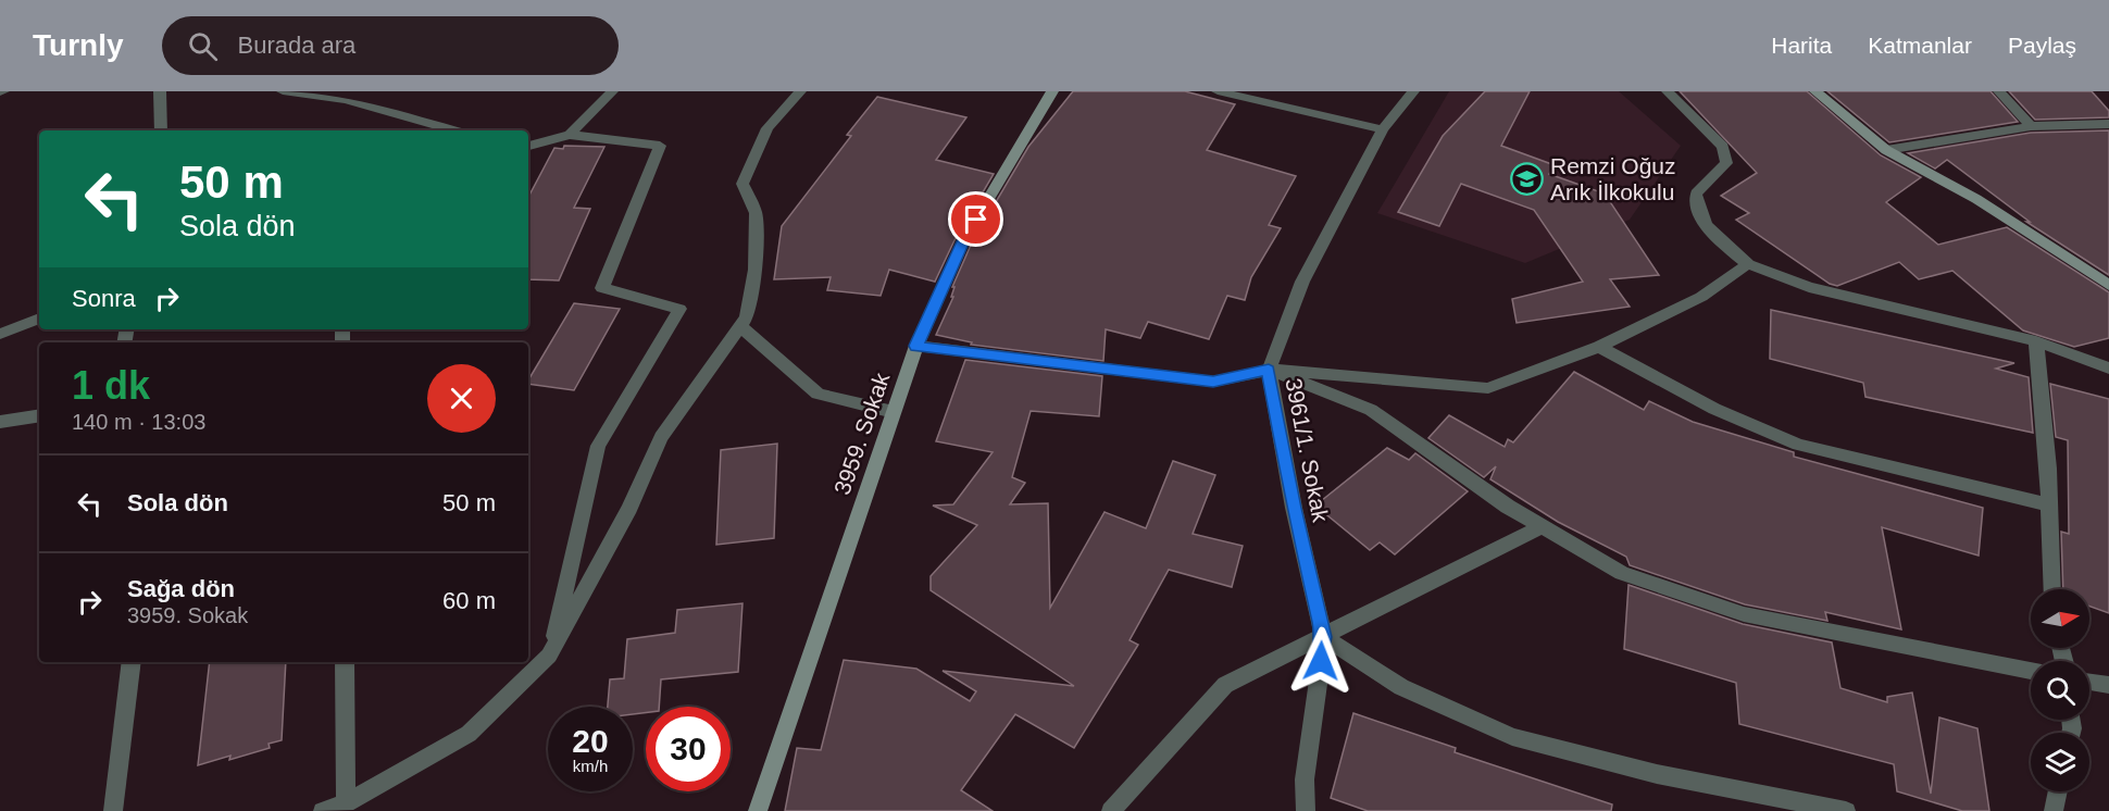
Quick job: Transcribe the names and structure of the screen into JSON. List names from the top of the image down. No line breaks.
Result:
{"streets":{"street":["3959. Sokak","3961/1. Sokak"]},"places":{"school or university":["Remzi Oğuz Arık İlkokulu"]},"north":"right","page":{"header":"Turnly","search":"Burada ara","nav":["Harita","Katmanlar","Paylaş"],"turn":["50 m","Sola dön"],"then":"Sonra","heading":["1 dk","140 m · 13:03"],"list":[{"name":"Sola dön","value":"50 m"},{"name":"Sağa dön","note":"3959. Sokak","value":"60 m"}],"speed":"20 km/h","limit":"30"}}
